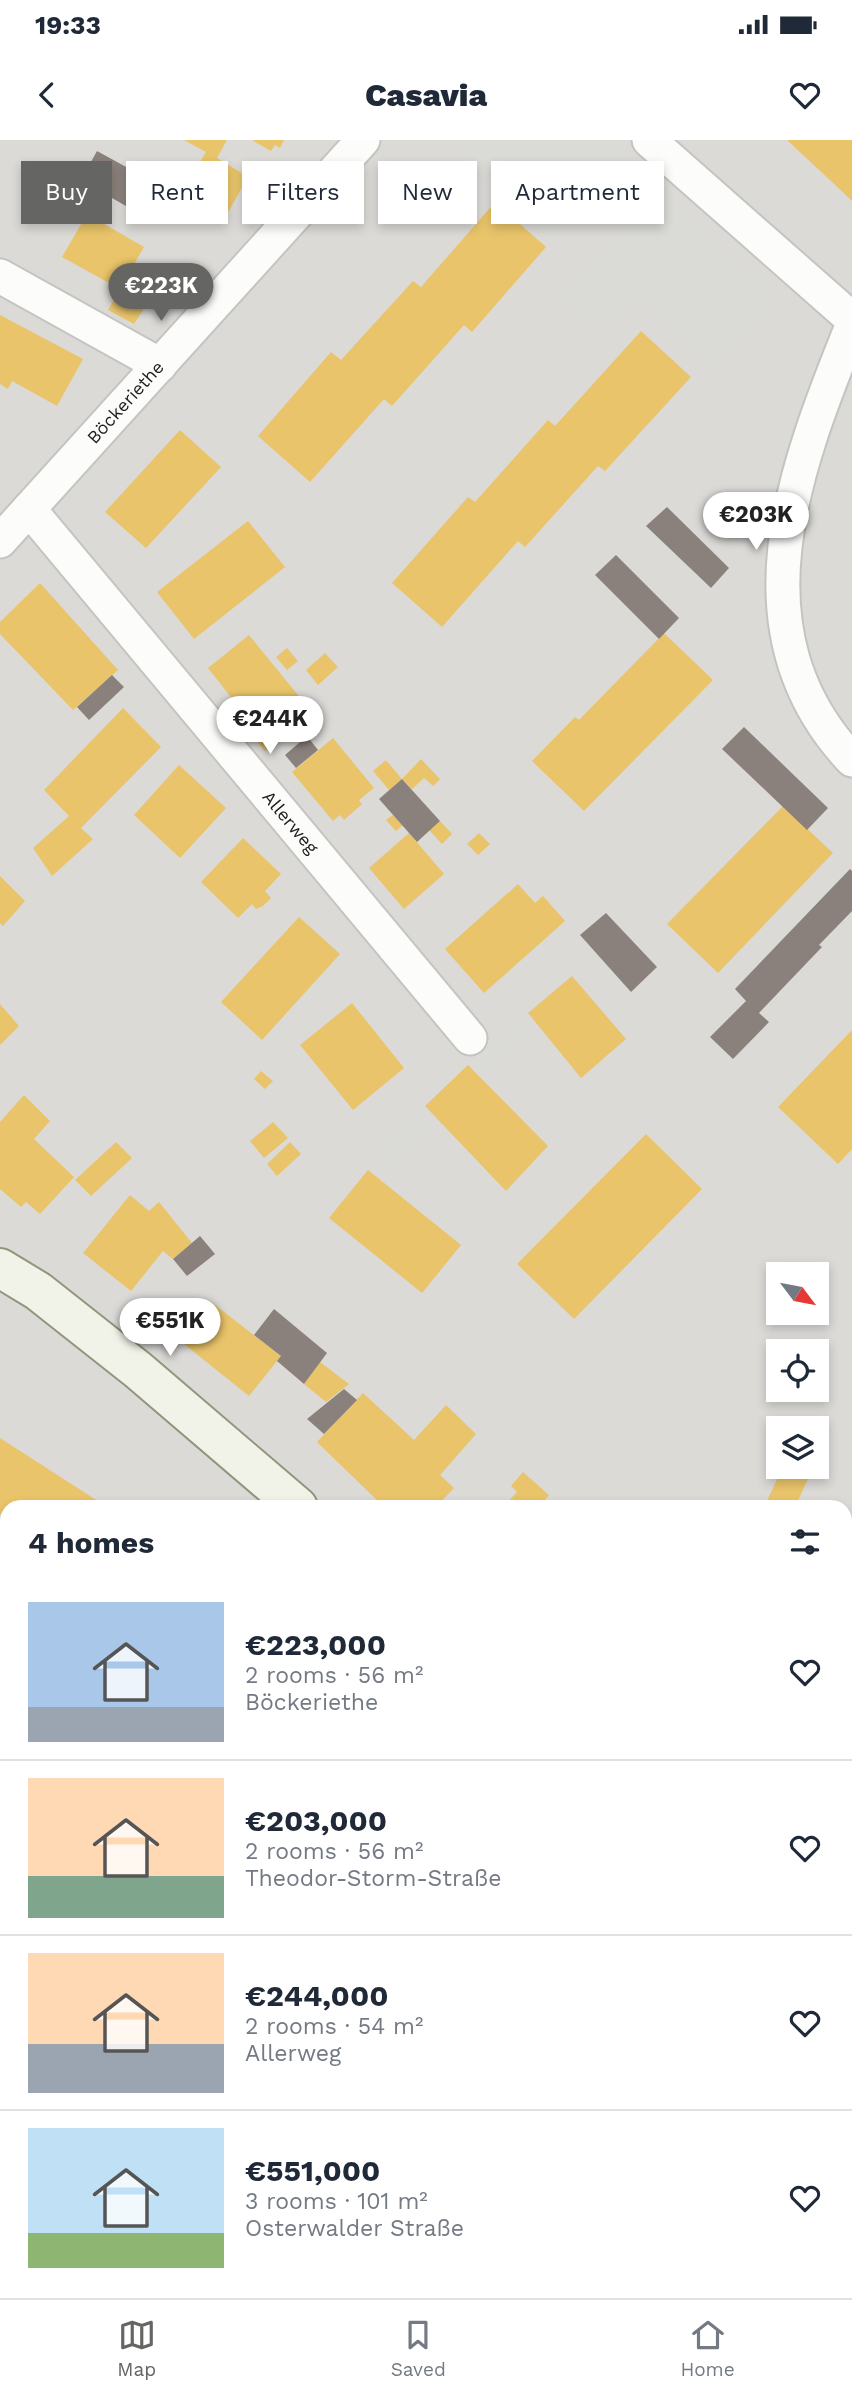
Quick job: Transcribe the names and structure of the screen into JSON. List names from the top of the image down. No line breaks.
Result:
{"streets":{"street":["Böckeriethe","Allerweg"]},"crossings":[["Böckeriethe","Allerweg"]],"north":"bottom right","page":{"status":"19:33","header":"Casavia","chip":["Buy","Rent","Filters","New","Apartment"],"price":["€223K","€203K","€244K","€551K"],"heading":"4 homes","list":[{"name":"€223,000","note":"2 rooms · 56 m² · Böckeriethe"},{"name":"€203,000","note":"2 rooms · 56 m² · Theodor-Storm-Straße"},{"name":"€244,000","note":"2 rooms · 54 m² · Allerweg"},{"name":"€551,000","note":"3 rooms · 101 m² · Osterwalder Straße"}],"tabs":["Map","Saved","Home"]}}
